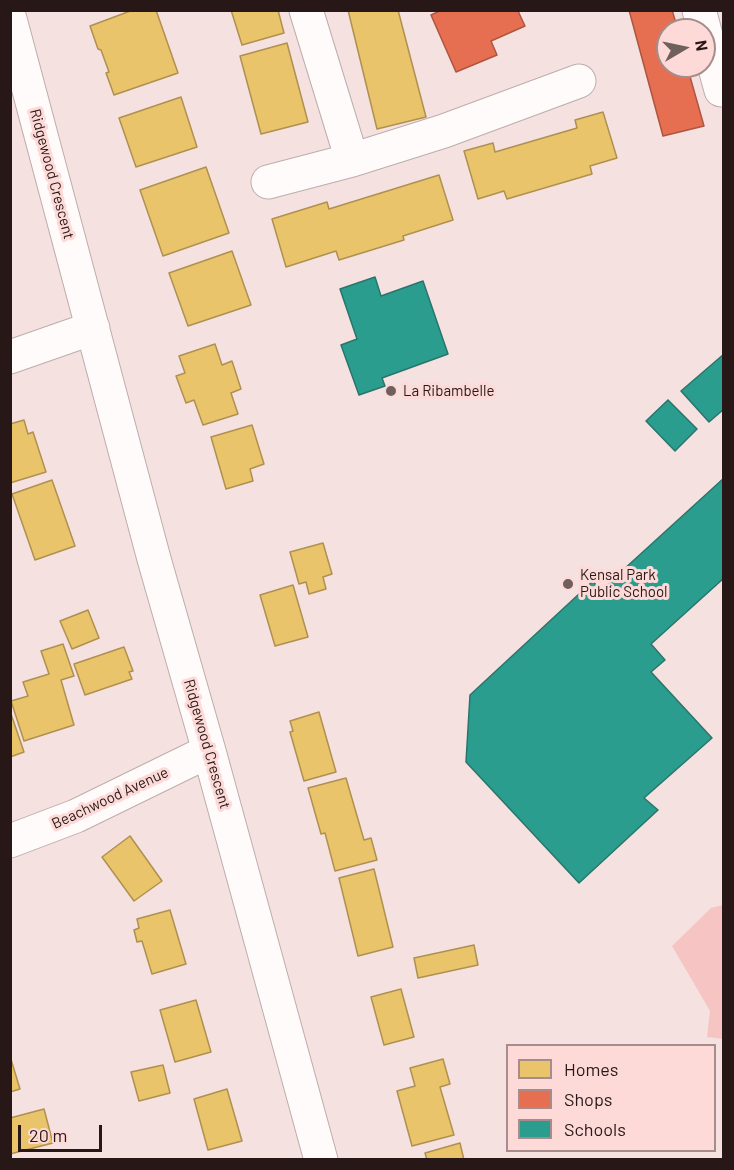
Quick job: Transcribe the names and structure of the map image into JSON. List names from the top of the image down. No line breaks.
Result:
{"streets":{"street":["Ridgewood Crescent","Beachwood Avenue"]},"crossings":[["Ridgewood Crescent","Beachwood Avenue"]],"places":["La Ribambelle","Kensal Park Public School"],"legend":["Homes","Shops","Schools"],"scale_bar":"20 m","north":"right"}
